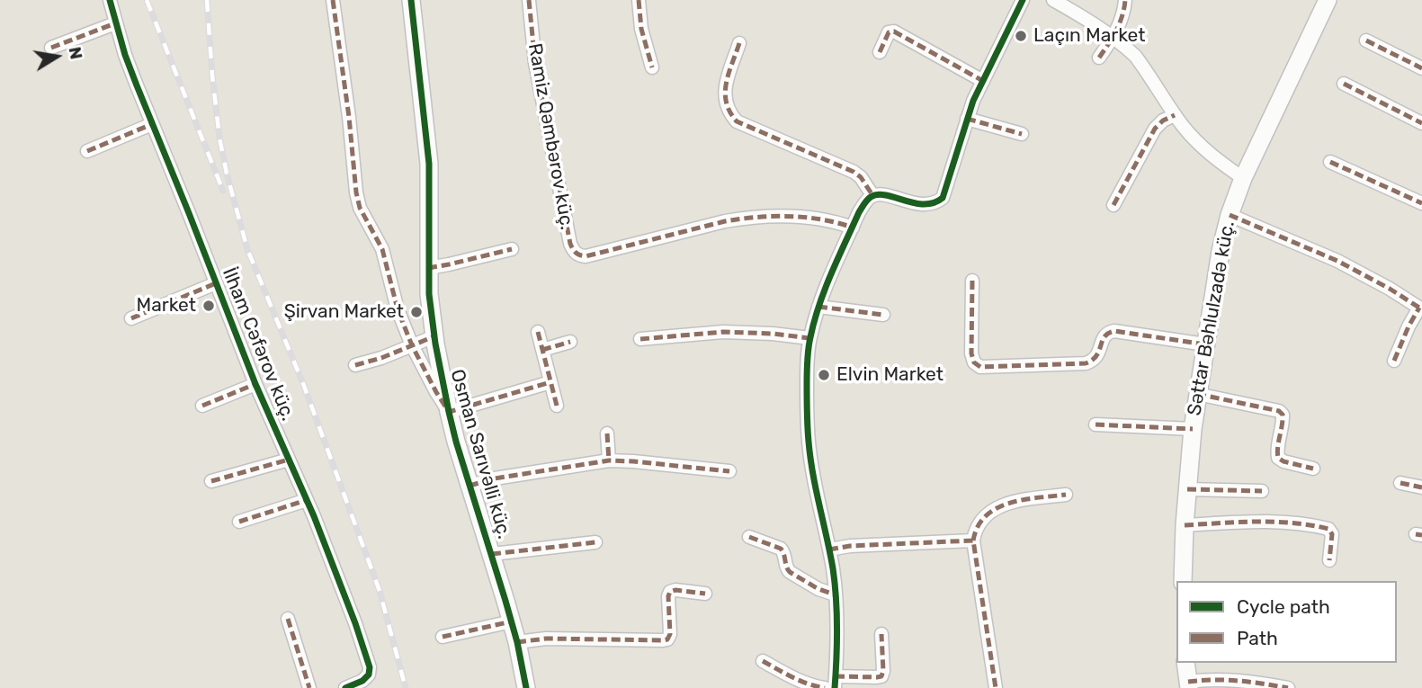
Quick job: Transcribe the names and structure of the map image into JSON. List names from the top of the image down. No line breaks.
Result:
{"streets":{"street":["Ramiz Qəmbərov küç.","Səttar Bəhlulzadə küç.","İlham Cəfərov küç.","Osman Sarıvəlli küç."]},"places":["Laçın Market","Market","Şirvan Market","Elvin Market"],"legend":["Cycle path","Path"],"north":"right"}
